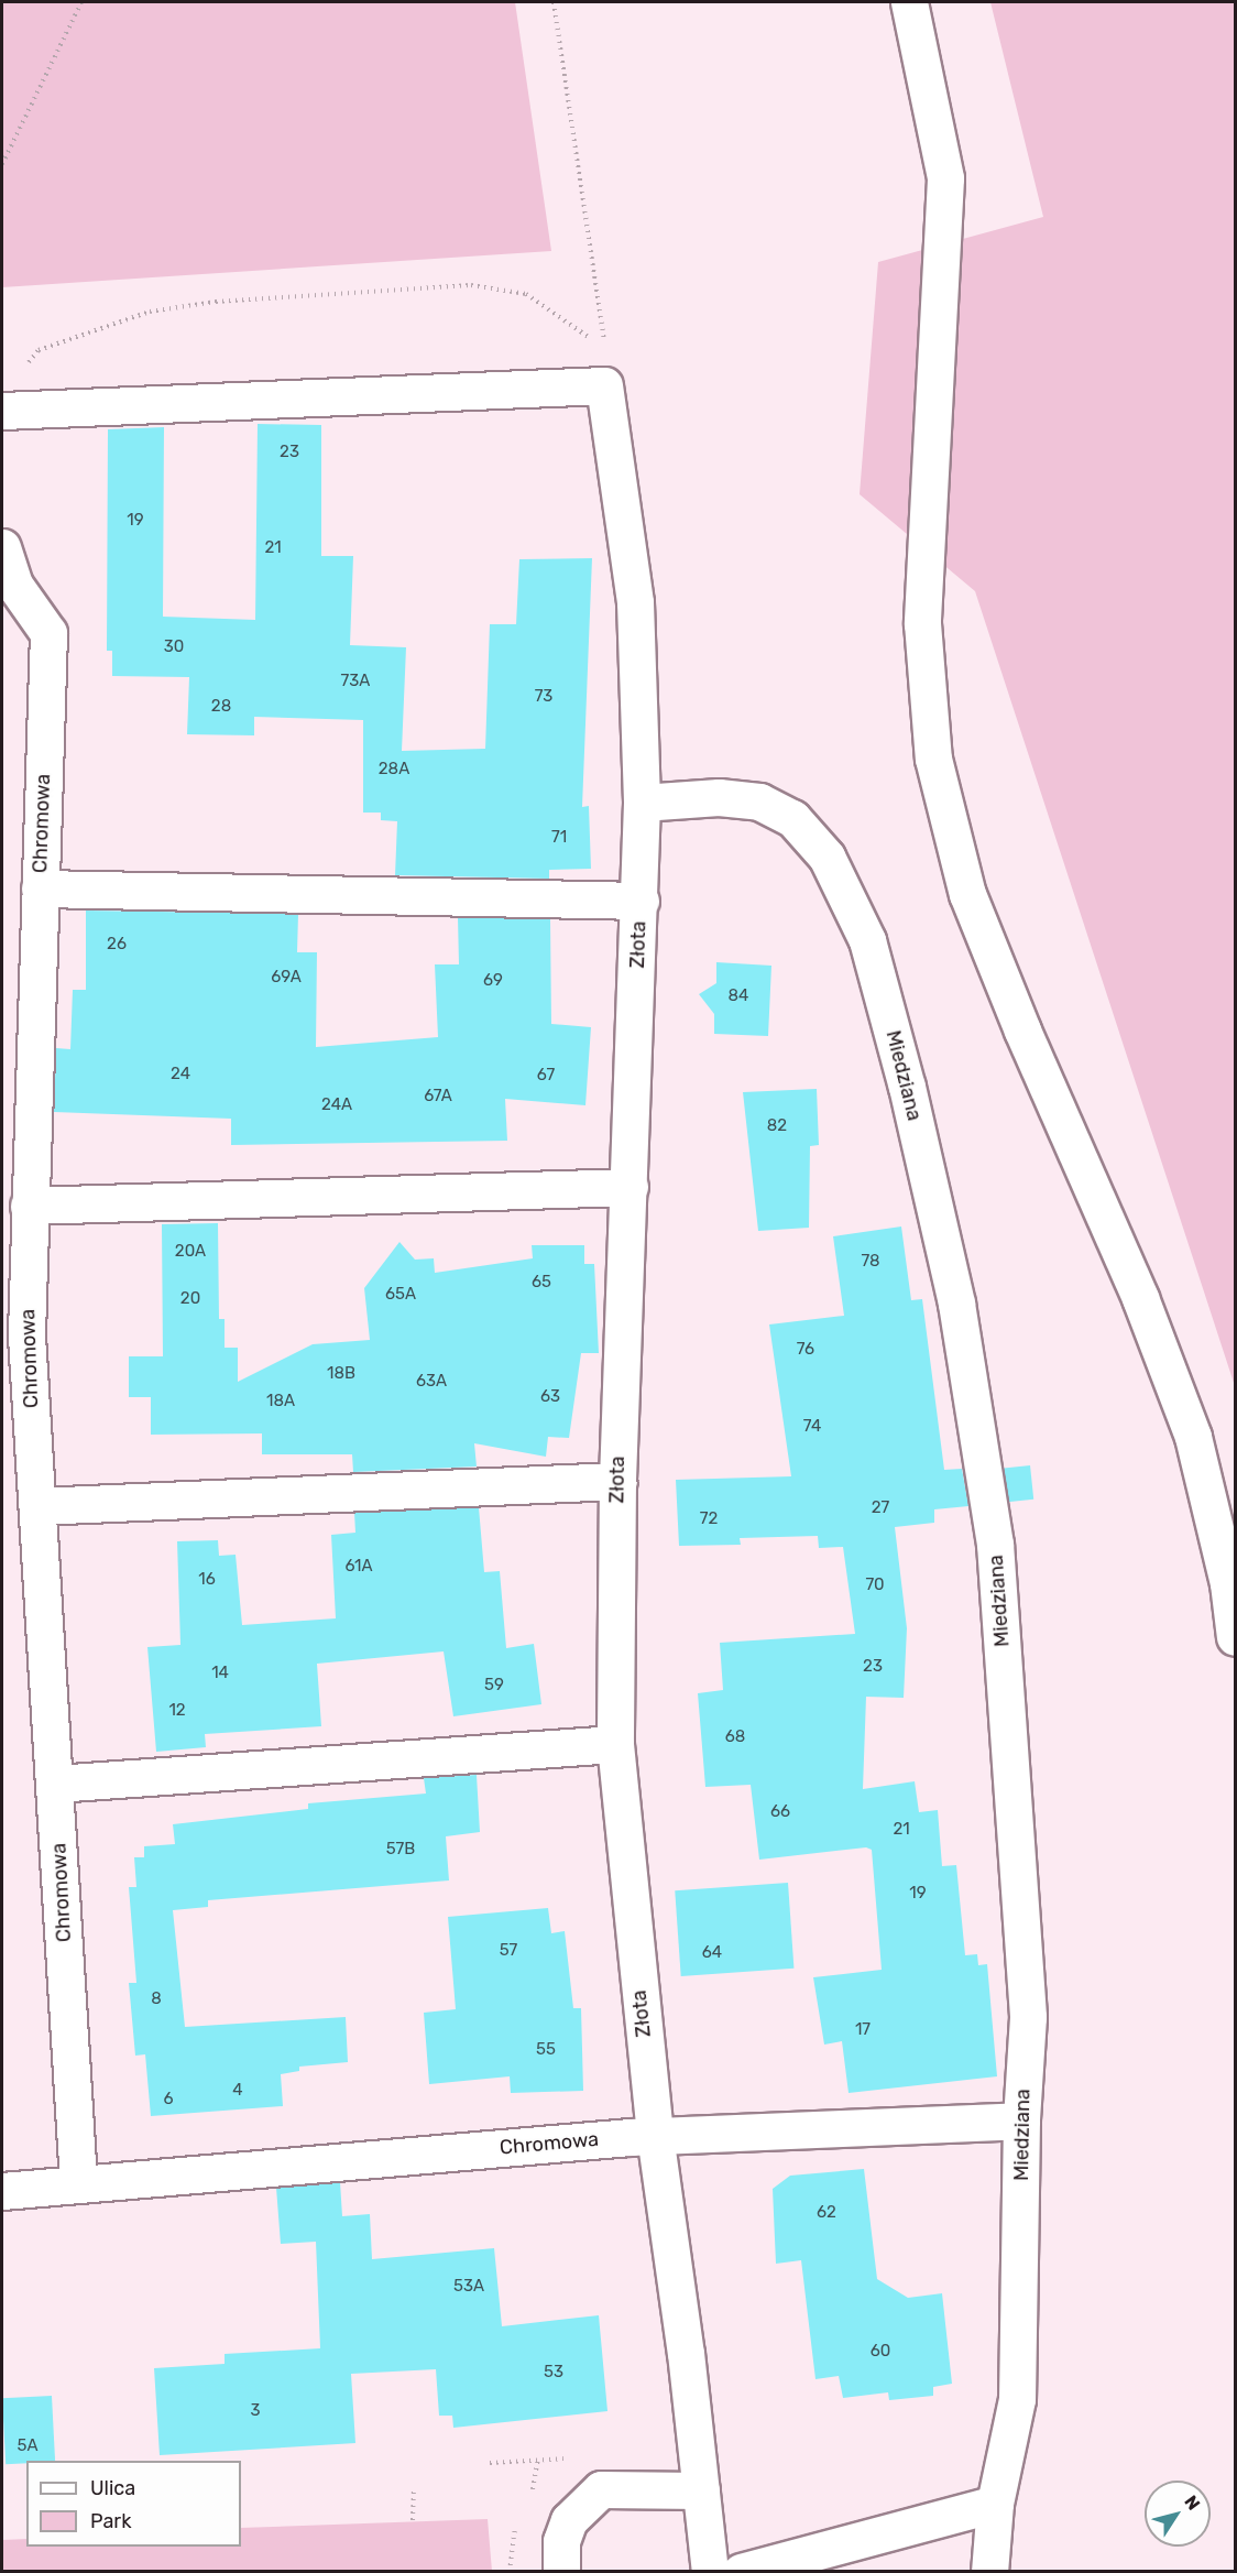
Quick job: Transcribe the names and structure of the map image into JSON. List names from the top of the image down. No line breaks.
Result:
{"streets":{"street":["Chromowa","Złota","Miedziana"]},"crossings":[["Chromowa","Złota"],["Chromowa","Miedziana"],["Złota","Miedziana"]],"house_numbers":["23","19","21","30","73A","73","28","28A","71","26","69A","69","84","24","67","67A","24A","82","20A","78","65","65A","20","76","18B","63A","63","18A","74","27","72","61A","16","70","23","14","59","12","68","66","21","57B","19","57","64","8","17","55","4","6","62","53A","60","53","3","5A"],"legend":["Ulica","Park"],"north":"top right"}
